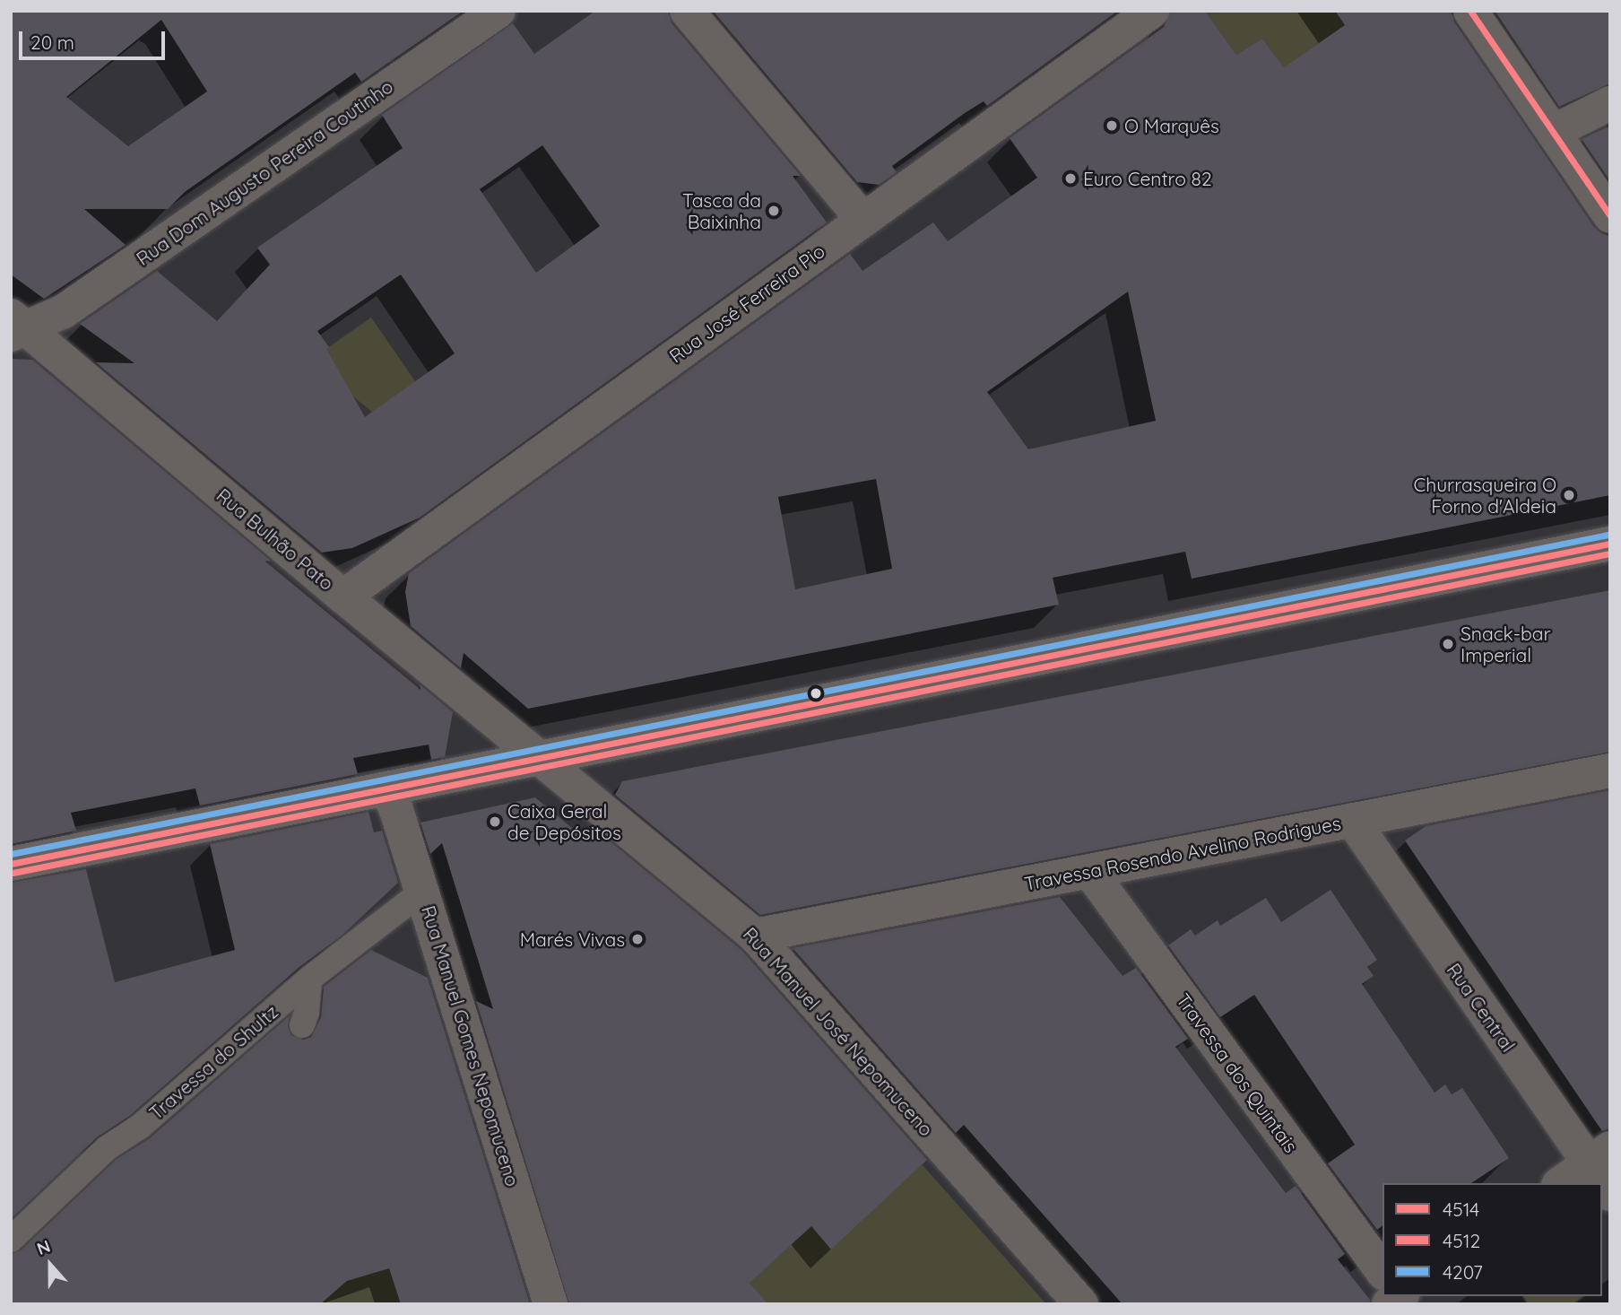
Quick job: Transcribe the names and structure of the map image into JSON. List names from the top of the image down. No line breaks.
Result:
{"streets":{"street":["Rua Dom Augusto Pereira Coutinho","Rua José Ferreira Pio","Rua Bulhão Pato","Travessa Rosendo Avelino Rodrigues","Rua Central","Rua Manuel José Nepomuceno","Rua Manuel Gomes Nepomuceno","Travessa dos Quintais"],"lane":["Travessa do Shultz"]},"crossings":[["Rua Dom Augusto Pereira Coutinho","Rua Bulhão Pato"],["Rua José Ferreira Pio","Rua Bulhão Pato"],["Rua Bulhão Pato","Rua Manuel José Nepomuceno"],["Travessa Rosendo Avelino Rodrigues","Rua Central"],["Travessa Rosendo Avelino Rodrigues","Rua Manuel José Nepomuceno"],["Travessa Rosendo Avelino Rodrigues","Travessa dos Quintais"],["Rua Manuel Gomes Nepomuceno","Travessa do Shultz"]],"places":["O Marquês","Euro Centro 82","Tasca da Baixinha","Churrasqueira O Forno d'Aldeia","Snack-bar Imperial","Caixa Geral de Depósitos","Marés Vivas"],"lines":["transit line 4514","transit line 4207","transit line 4512"],"legend":["4514","4512","4207"],"scale_bar":"20 m","north":"top"}
